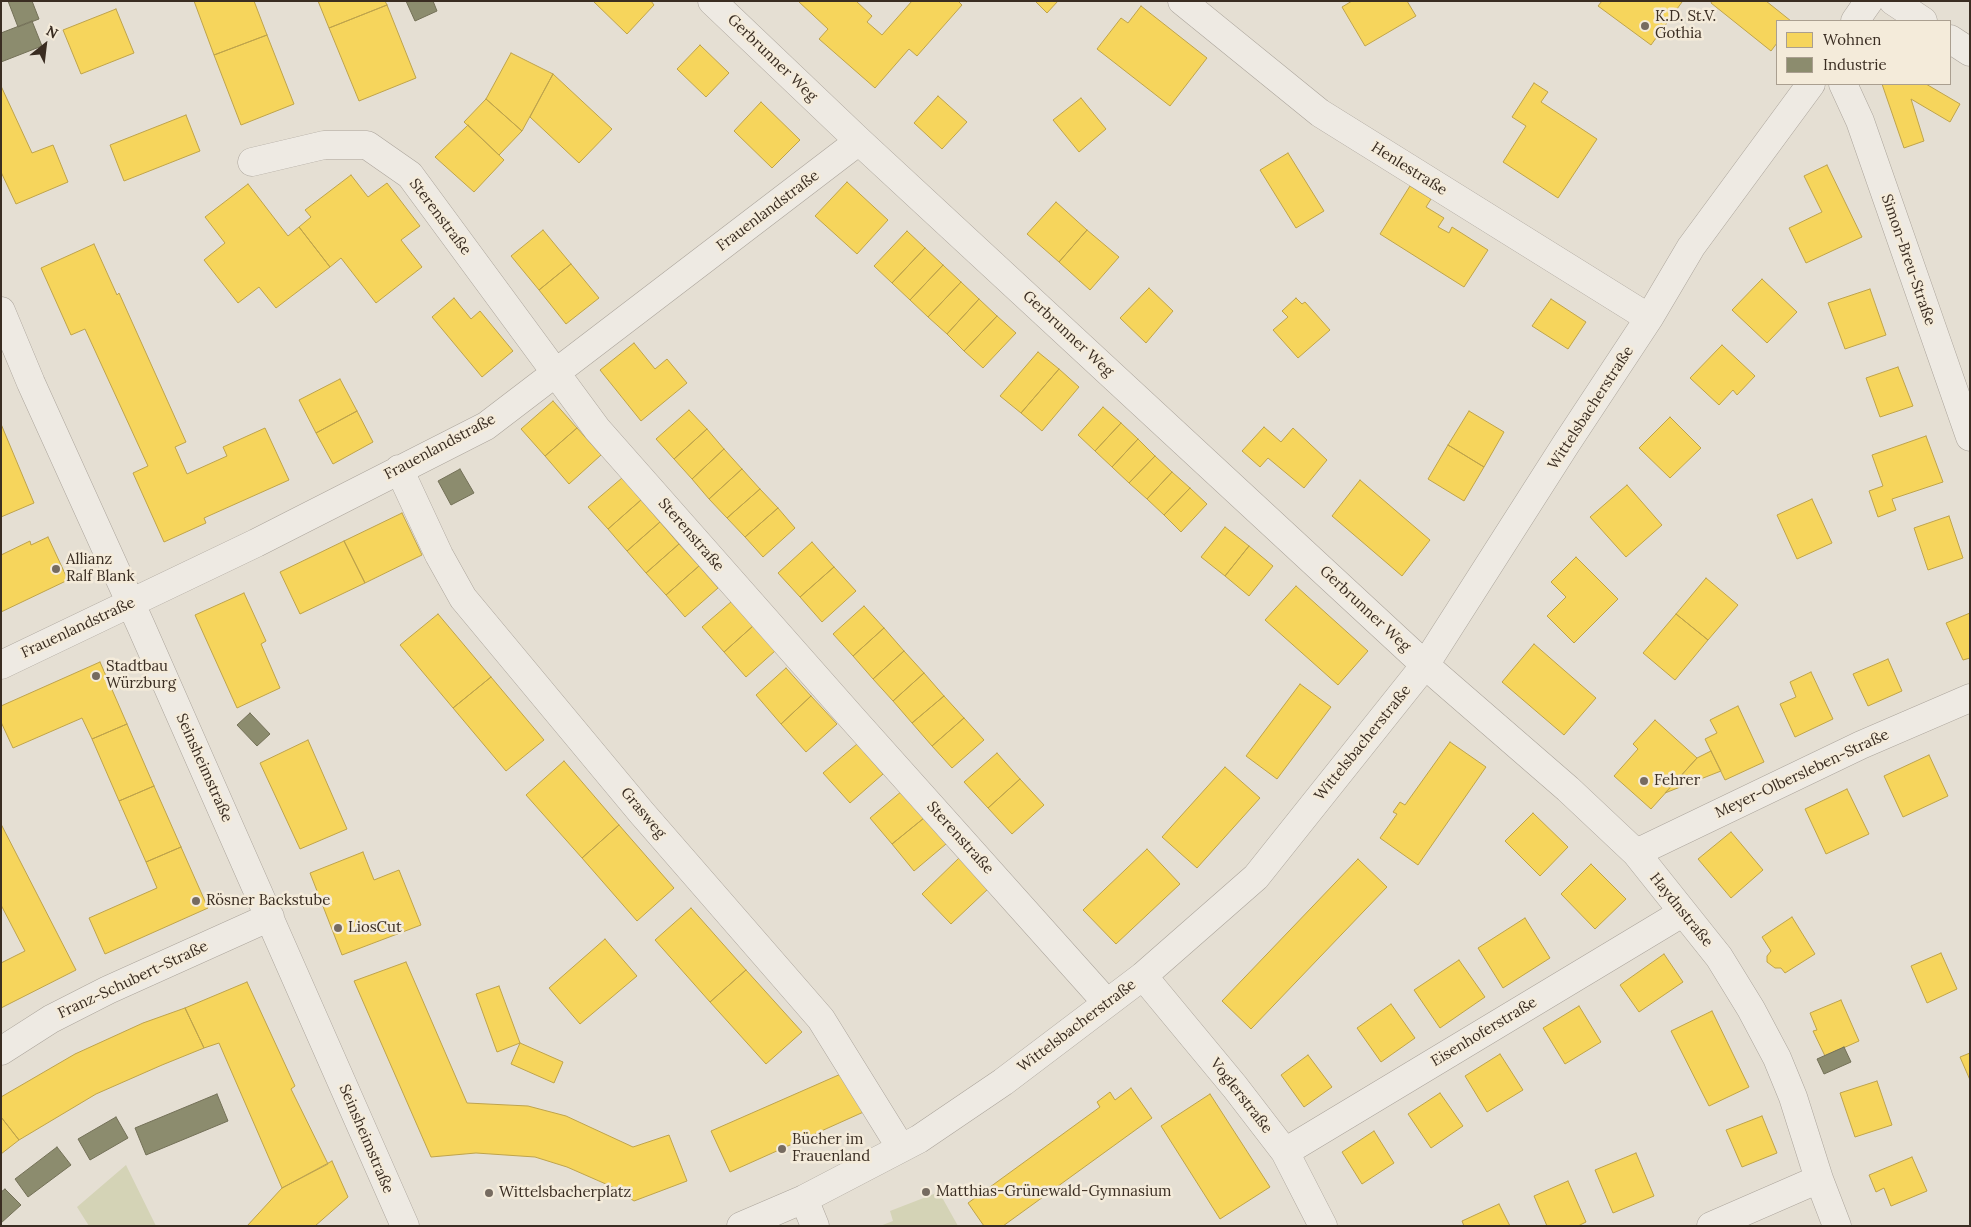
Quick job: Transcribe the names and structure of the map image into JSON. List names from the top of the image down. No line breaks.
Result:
{"streets":{"street":["Gerbrunner Weg","Henlestraße","Frauenlandstraße","Sterenstraße","Simon-Breu-Straße","Wittelsbacherstraße","Seinsheimstraße","Meyer-Olbersleben-Straße","Grasweg","Haydnstraße","Franz-Schubert-Straße","Eisenhoferstraße","Voglerstraße"]},"crossings":[["Gerbrunner Weg","Frauenlandstraße"],["Gerbrunner Weg","Wittelsbacherstraße"],["Gerbrunner Weg","Haydnstraße"],["Henlestraße","Wittelsbacherstraße"],["Frauenlandstraße","Sterenstraße"],["Frauenlandstraße","Seinsheimstraße"],["Frauenlandstraße","Grasweg"],["Sterenstraße","Wittelsbacherstraße"],["Wittelsbacherstraße","Grasweg"],["Wittelsbacherstraße","Haydnstraße"],["Wittelsbacherstraße","Voglerstraße"],["Seinsheimstraße","Franz-Schubert-Straße"],["Meyer-Olbersleben-Straße","Haydnstraße"],["Haydnstraße","Eisenhoferstraße"],["Eisenhoferstraße","Voglerstraße"]],"places":["K.D. St.V. Gothia","Allianz Ralf Blank","Stadtbau Würzburg","Fehrer","Rösner Backstube","LiosCut","Bücher im Frauenland","Matthias-Grünewald-Gymnasium","Wittelsbacherplatz"],"legend":["Wohnen","Industrie"],"north":"top right"}
